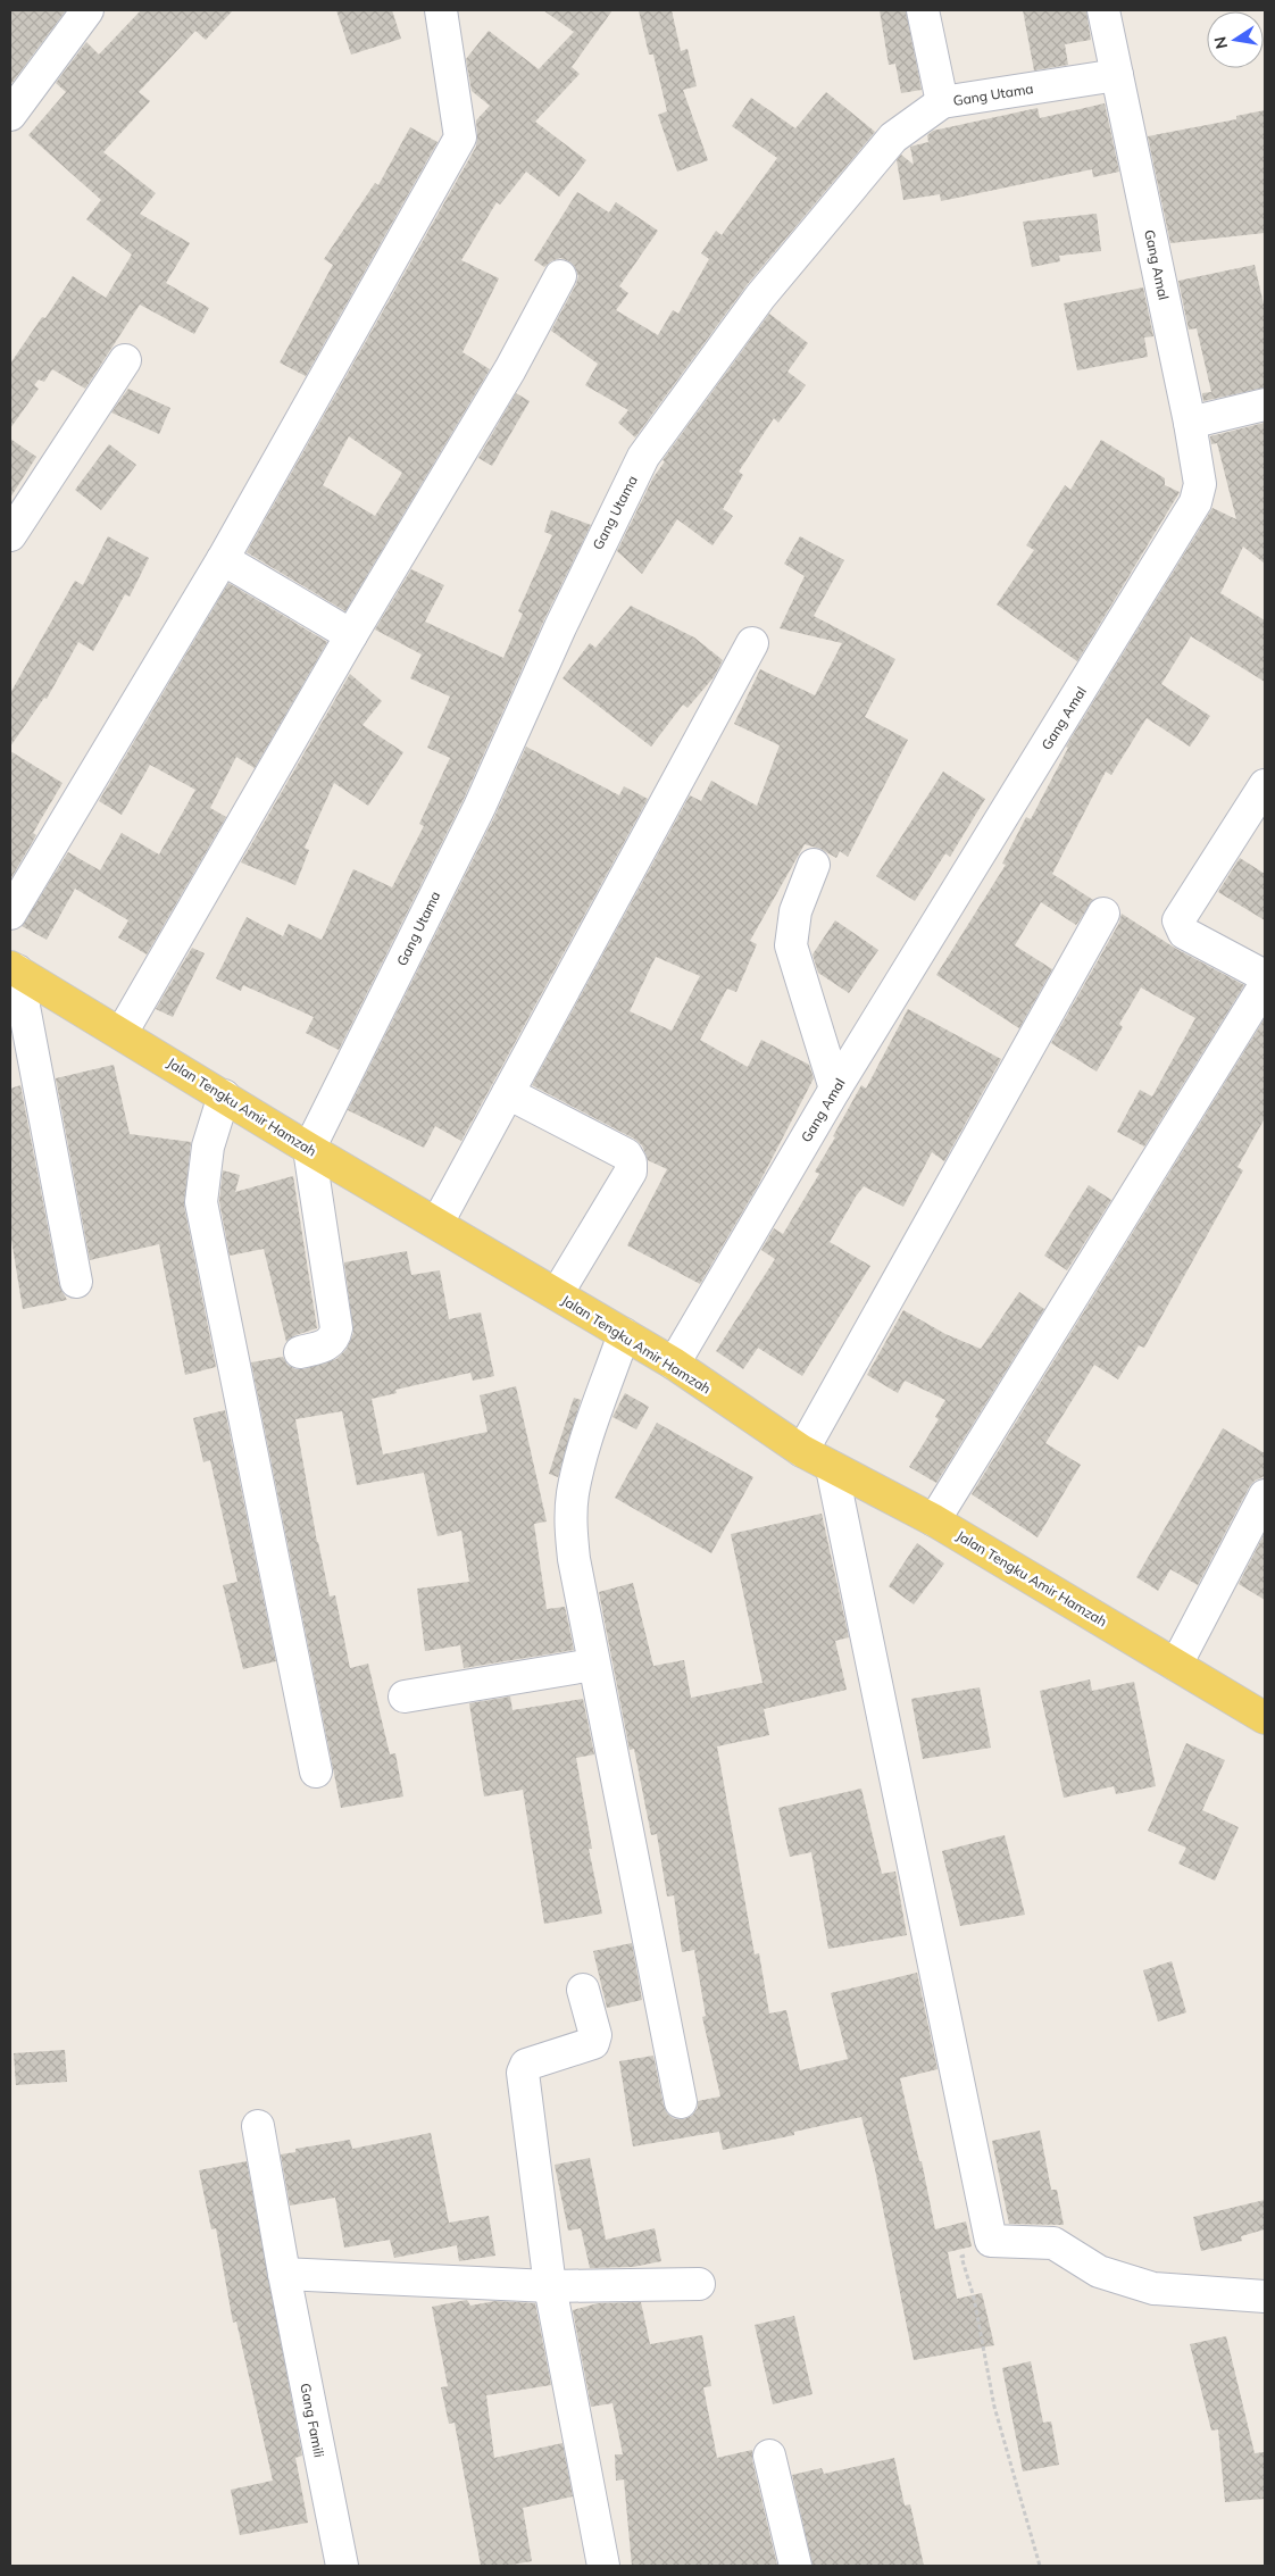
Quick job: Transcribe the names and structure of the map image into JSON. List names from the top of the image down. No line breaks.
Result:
{"streets":{"main road":["Jalan Tengku Amir Hamzah"],"street":["Gang Utama","Gang Amal","Gang Famili"]},"crossings":[["Gang Utama","Gang Amal"],["Gang Utama","Jalan Tengku Amir Hamzah"],["Gang Amal","Jalan Tengku Amir Hamzah"]],"north":"left"}
